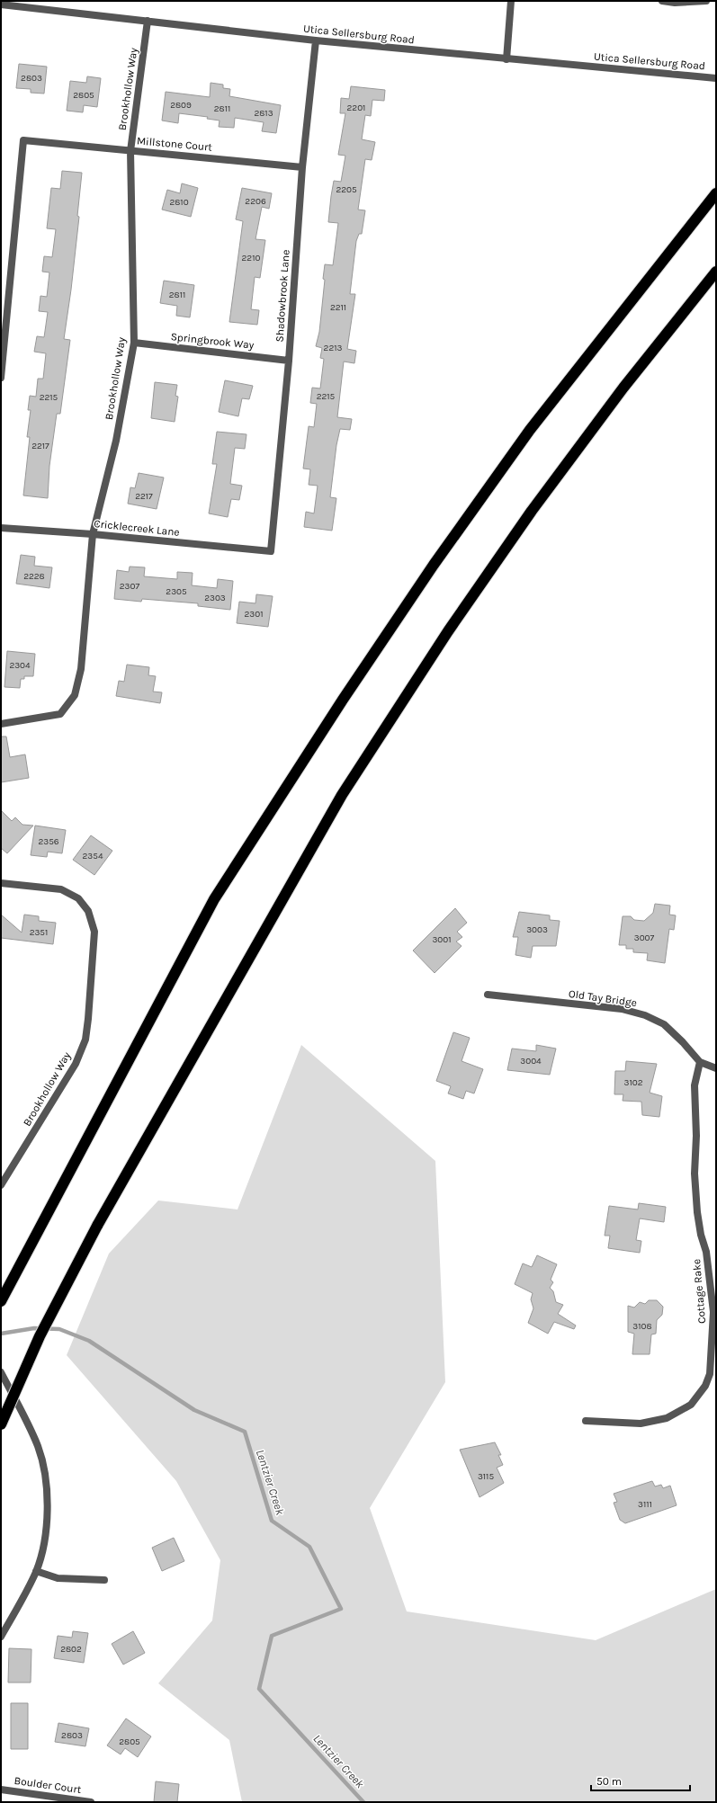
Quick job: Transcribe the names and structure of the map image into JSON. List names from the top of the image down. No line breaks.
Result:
{"streets":{"street":["Utica Sellersburg Road","Brookhollow Way","Millstone Court","Shadowbrook Lane","Springbrook Way","Cricklecreek Lane","Old Tay Bridge","Cottage Rake","Boulder Court"]},"crossings":[["Utica Sellersburg Road","Brookhollow Way"],["Utica Sellersburg Road","Shadowbrook Lane"],["Brookhollow Way","Millstone Court"],["Brookhollow Way","Springbrook Way"],["Brookhollow Way","Cricklecreek Lane"],["Millstone Court","Shadowbrook Lane"],["Shadowbrook Lane","Springbrook Way"],["Shadowbrook Lane","Cricklecreek Lane"],["Old Tay Bridge","Cottage Rake"]],"water":["Lentzier Creek"],"house_numbers":["2803","2805","2809","2201","2811","2813","2205","2206","2810","2210","2811","2211","2213","2215","2215","2217","2217","2228","2307","2305","2303","2301","2304","2356","2354","3003","2351","3007","3001","3004","3102","3108","3115","3111","2802","2803","2805"],"scale_bar":"50 m"}
